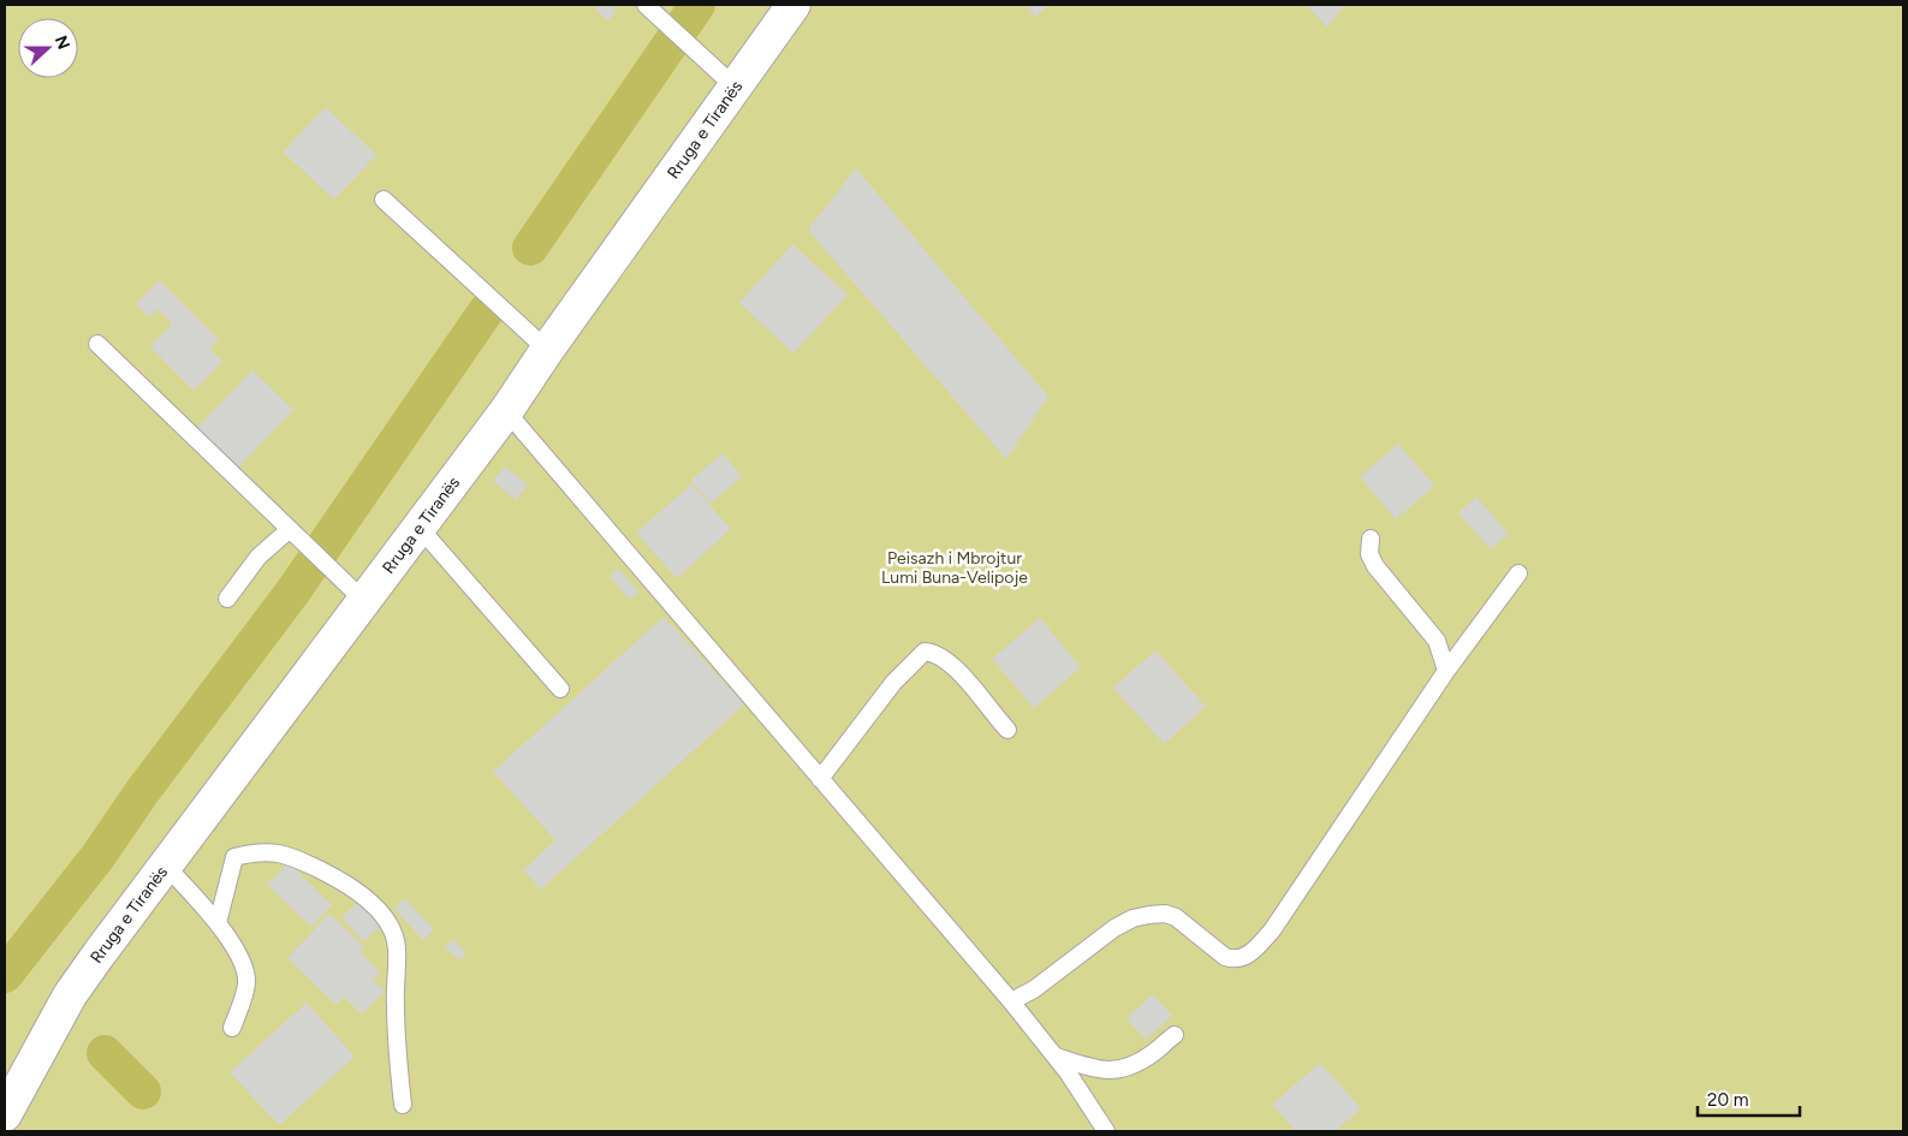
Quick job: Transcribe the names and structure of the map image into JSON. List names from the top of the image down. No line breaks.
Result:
{"streets":{"main road":["Rruga e Tiranës"]},"parks":["Peisazh i Mbrojtur Lumi Buna-Velipoje"],"scale_bar":"20 m","north":"right"}
